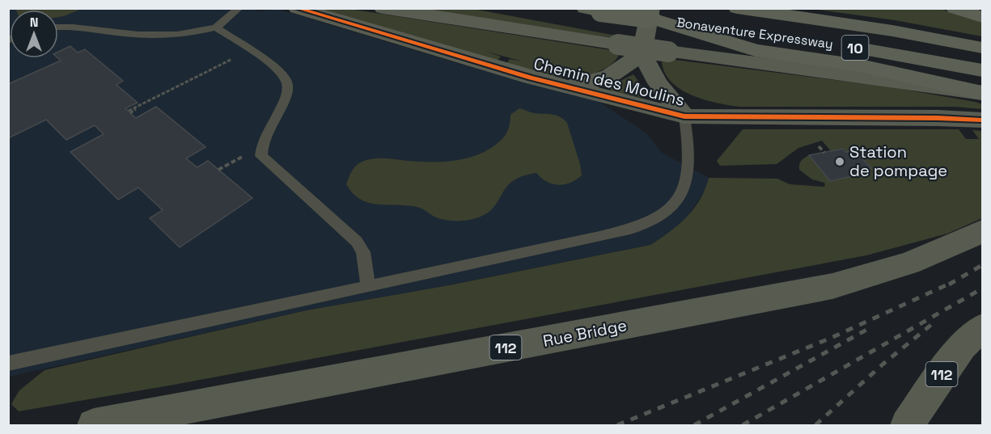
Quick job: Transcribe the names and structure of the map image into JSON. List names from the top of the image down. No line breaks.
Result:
{"streets":{"highway":["Bonaventure Expressway","10"],"main road":["Rue Bridge","112"],"street":["Chemin des Moulins"]},"places":["Station de pompage"],"north":"top"}
